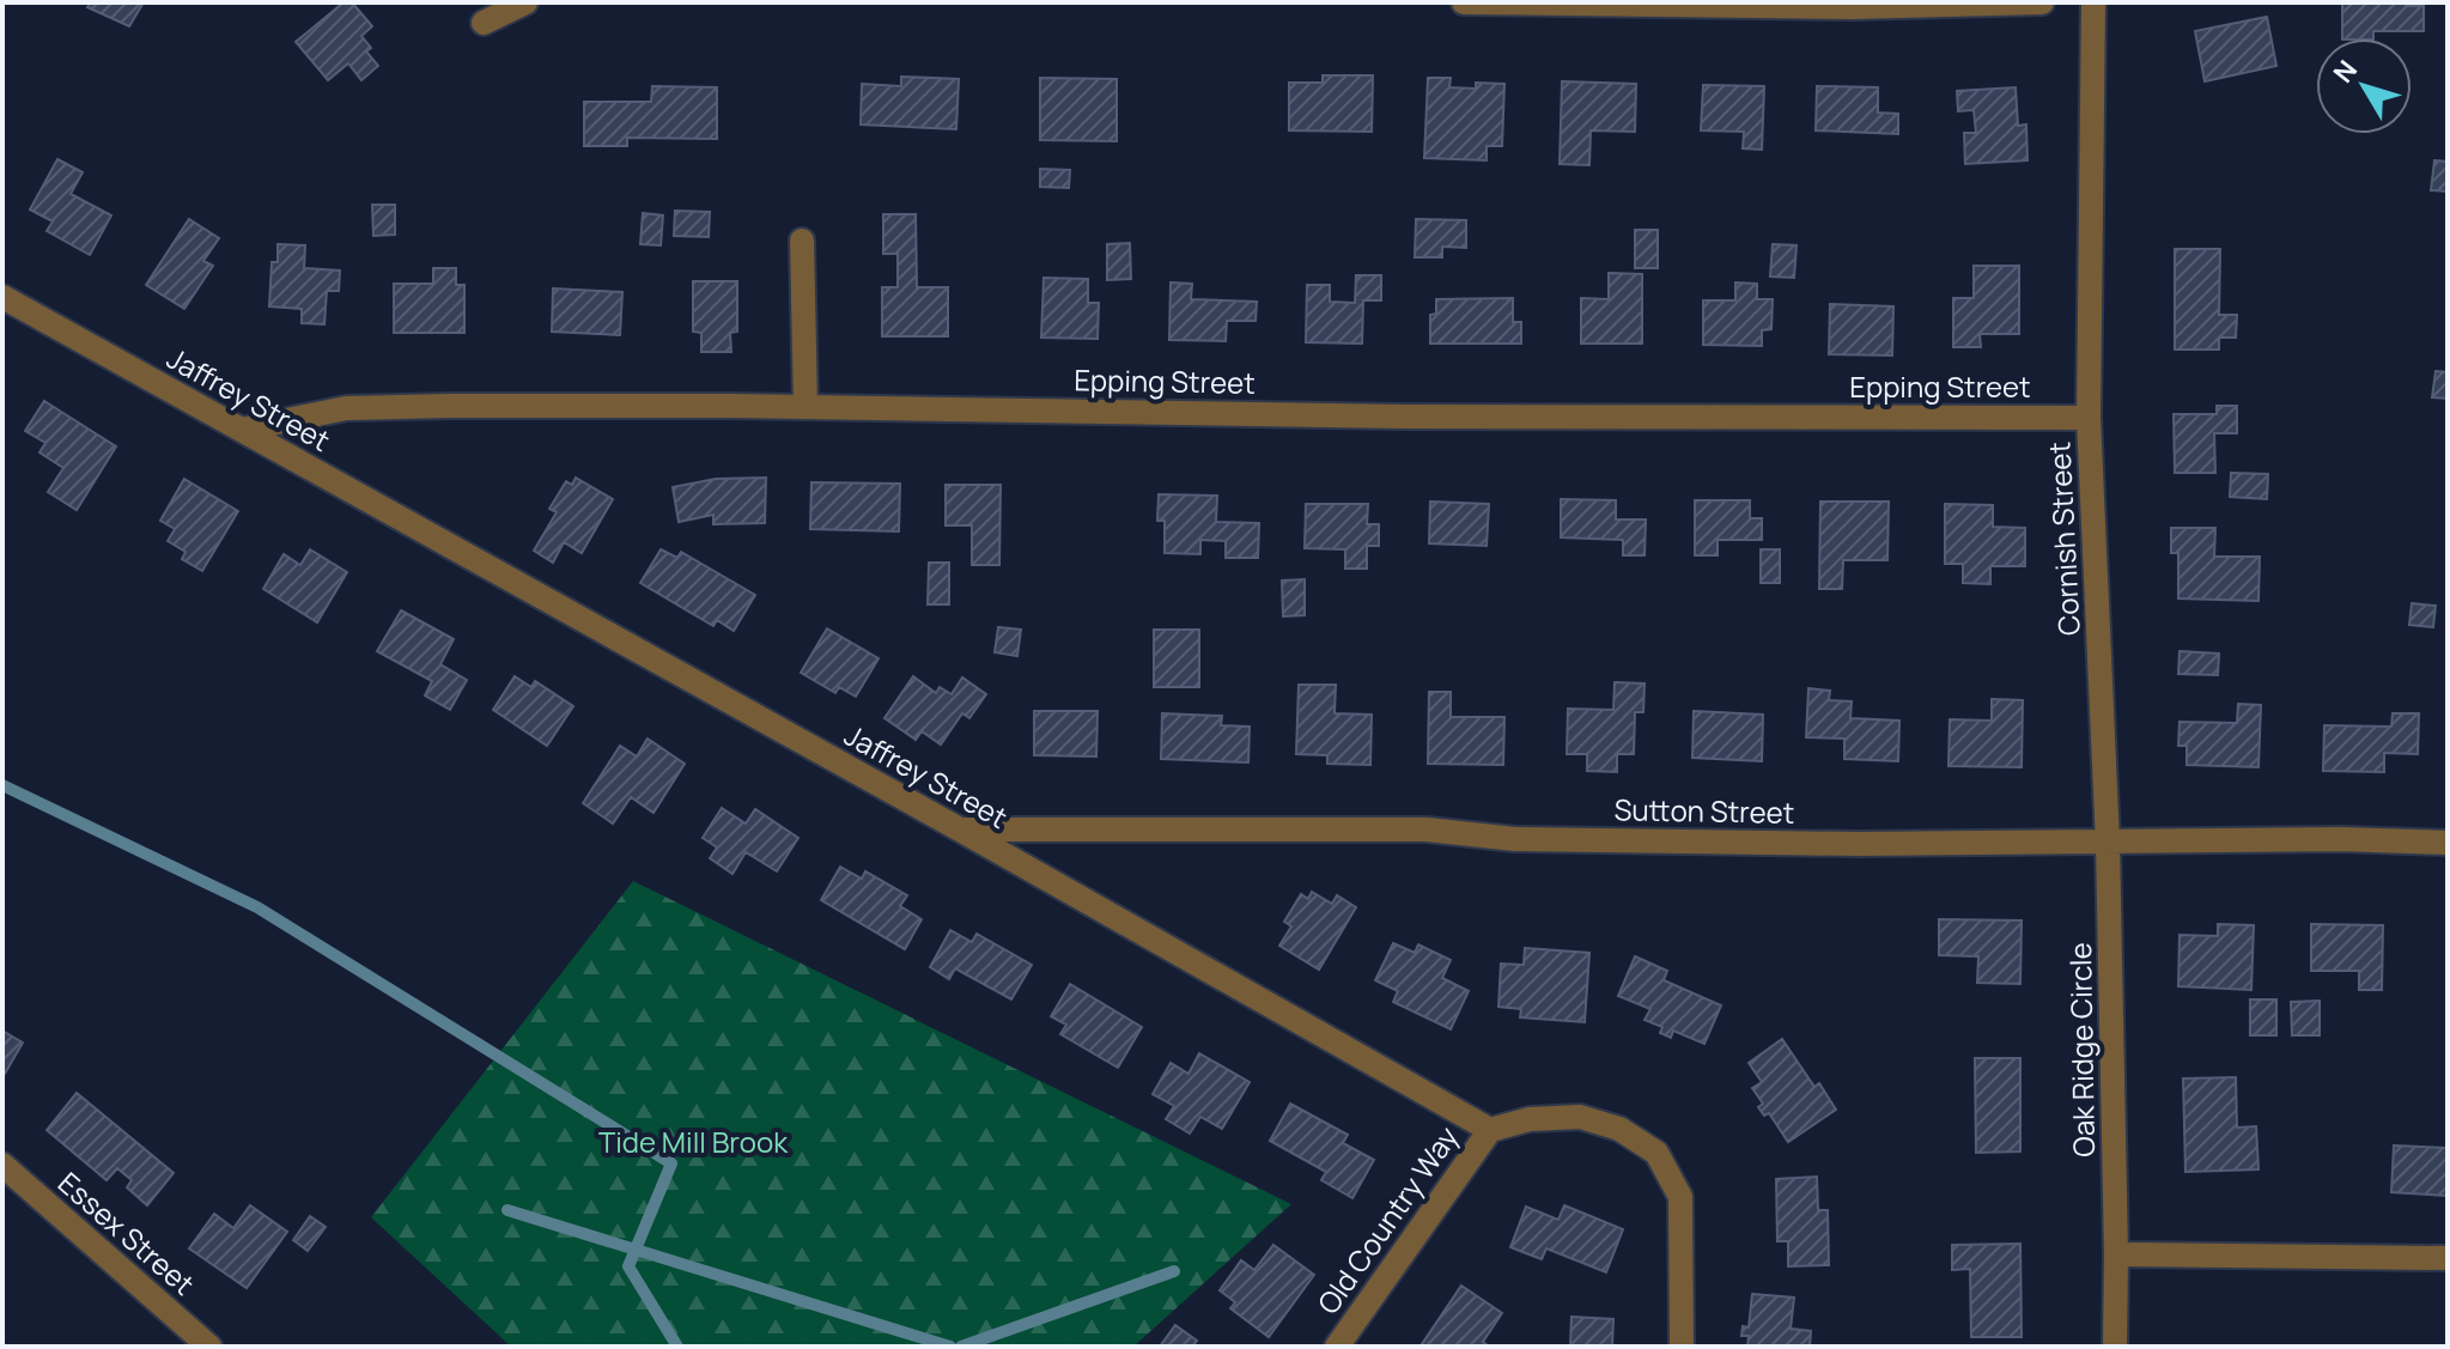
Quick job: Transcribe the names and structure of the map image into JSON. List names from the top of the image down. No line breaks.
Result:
{"streets":{"street":["Epping Street","Jaffrey Street","Cornish Street","Sutton Street","Oak Ridge Circle","Old Country Way","Essex Street"]},"crossings":[["Epping Street","Jaffrey Street"],["Epping Street","Cornish Street"],["Jaffrey Street","Sutton Street"],["Jaffrey Street","Old Country Way"],["Cornish Street","Sutton Street"],["Cornish Street","Oak Ridge Circle"],["Sutton Street","Oak Ridge Circle"]],"parks":["Tide Mill Brook"],"north":"top left"}
